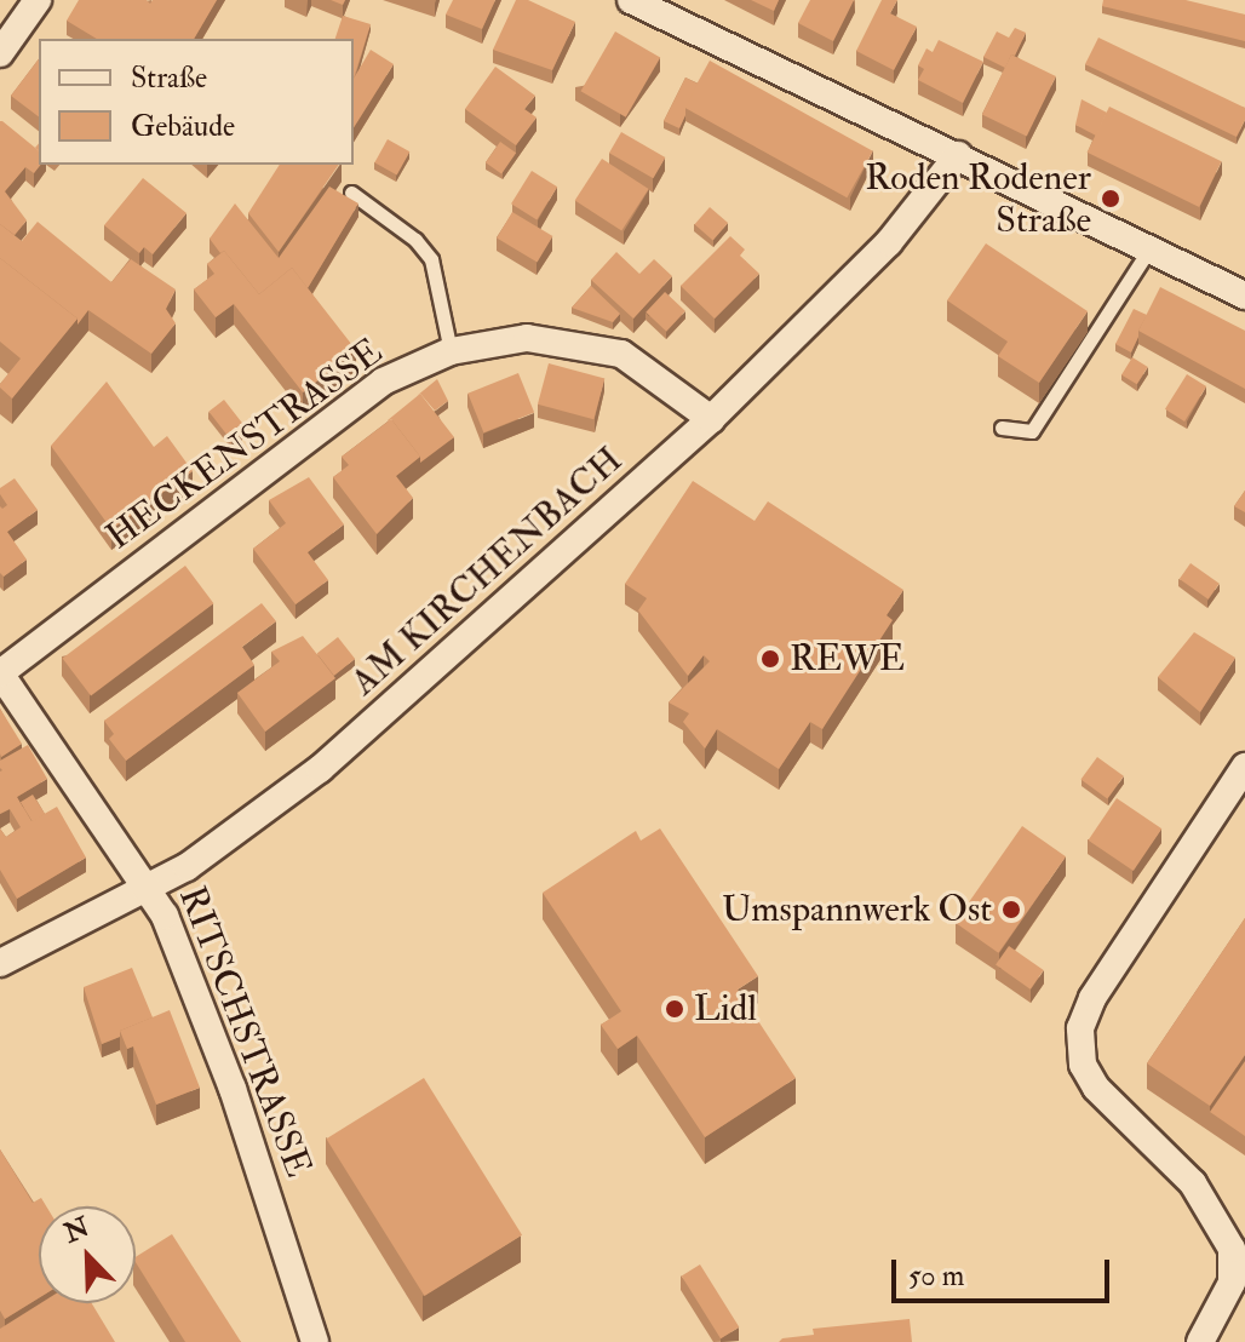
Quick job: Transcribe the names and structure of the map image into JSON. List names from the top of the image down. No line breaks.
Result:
{"streets":{"street":["HECKENSTRASSE","AM KIRCHENBACH","RITSCHSTRASSE"]},"crossings":[["HECKENSTRASSE","AM KIRCHENBACH"],["HECKENSTRASSE","RITSCHSTRASSE"],["AM KIRCHENBACH","RITSCHSTRASSE"]],"places":["Roden Rodener Straße","REWE","Umspannwerk Ost","Lidl"],"legend":["Straße","Gebäude"],"scale_bar":"50 m","north":"top left"}
